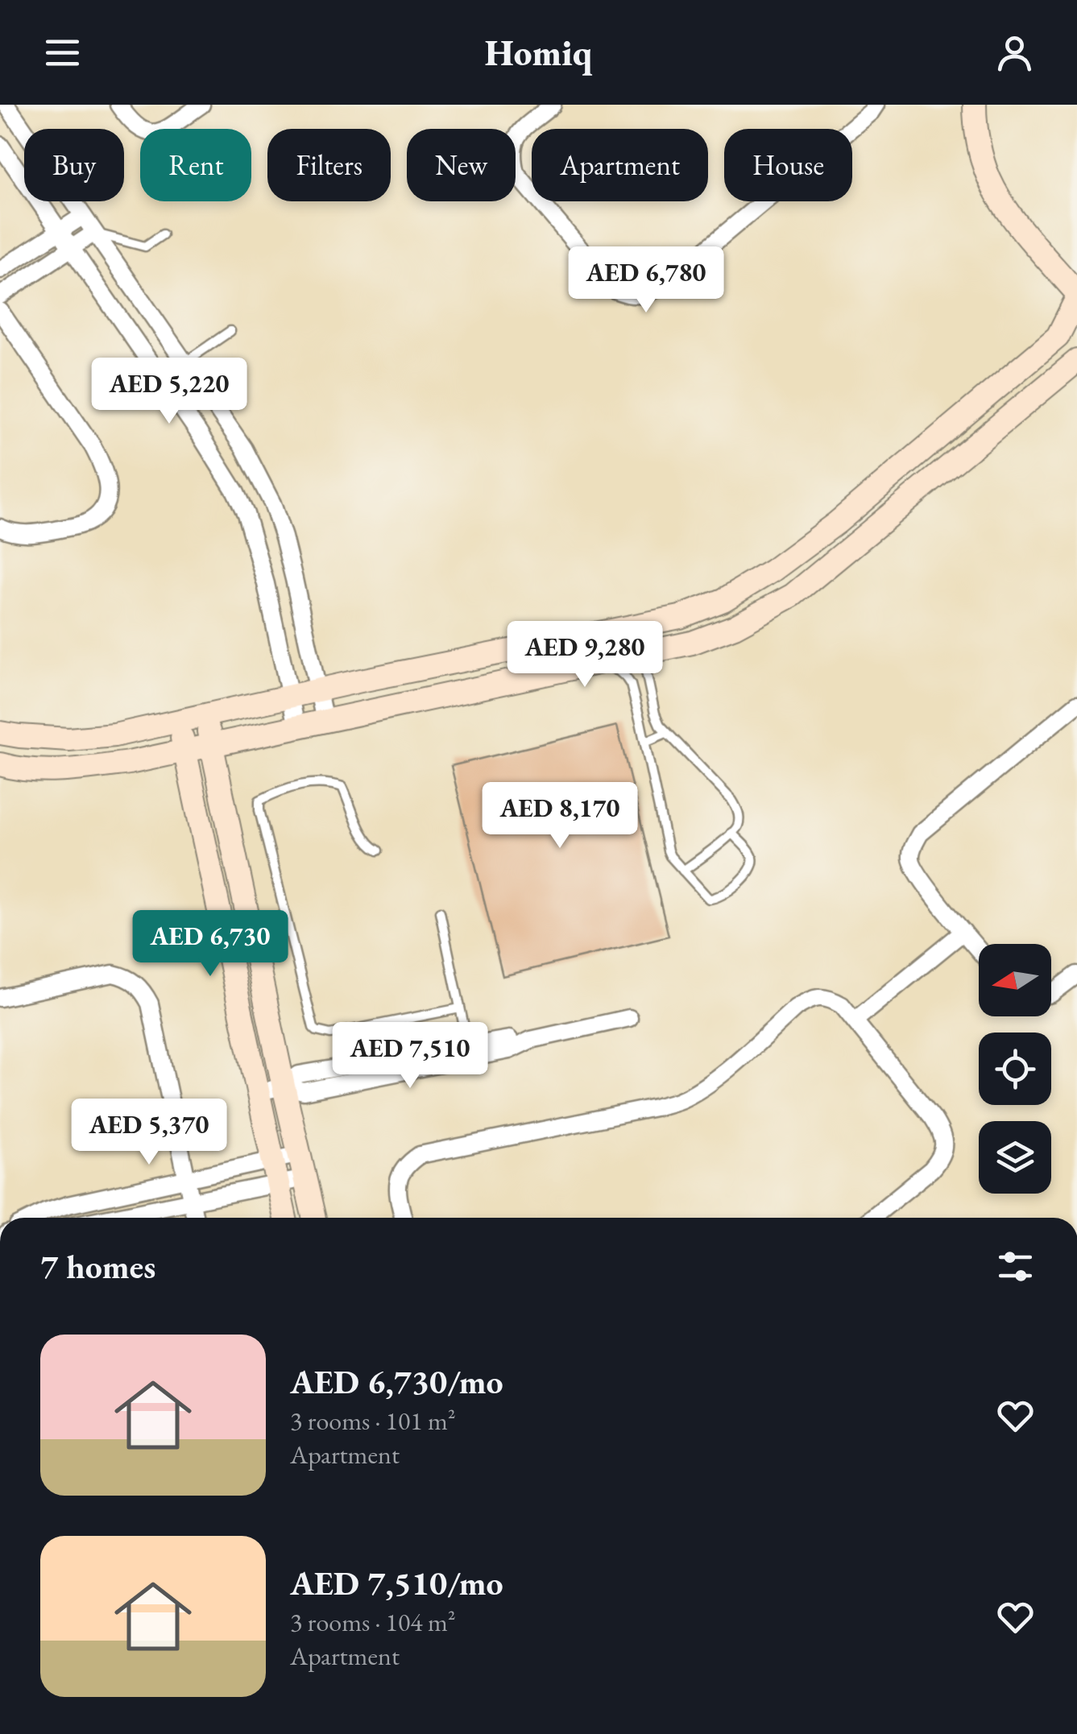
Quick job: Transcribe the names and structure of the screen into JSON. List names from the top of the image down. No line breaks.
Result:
{"north":"left","page":{"header":"Homiq","chip":["Buy","Rent","Filters","New","Apartment","House"],"price":["AED 6,780","AED 5,220","AED 9,280","AED 8,170","AED 6,730","AED 7,510","AED 5,370"],"heading":"7 homes","list":[{"name":"AED 6,730/mo","note":"3 rooms · 101 m² · Apartment"},{"name":"AED 7,510/mo","note":"3 rooms · 104 m² · Apartment"}]}}
